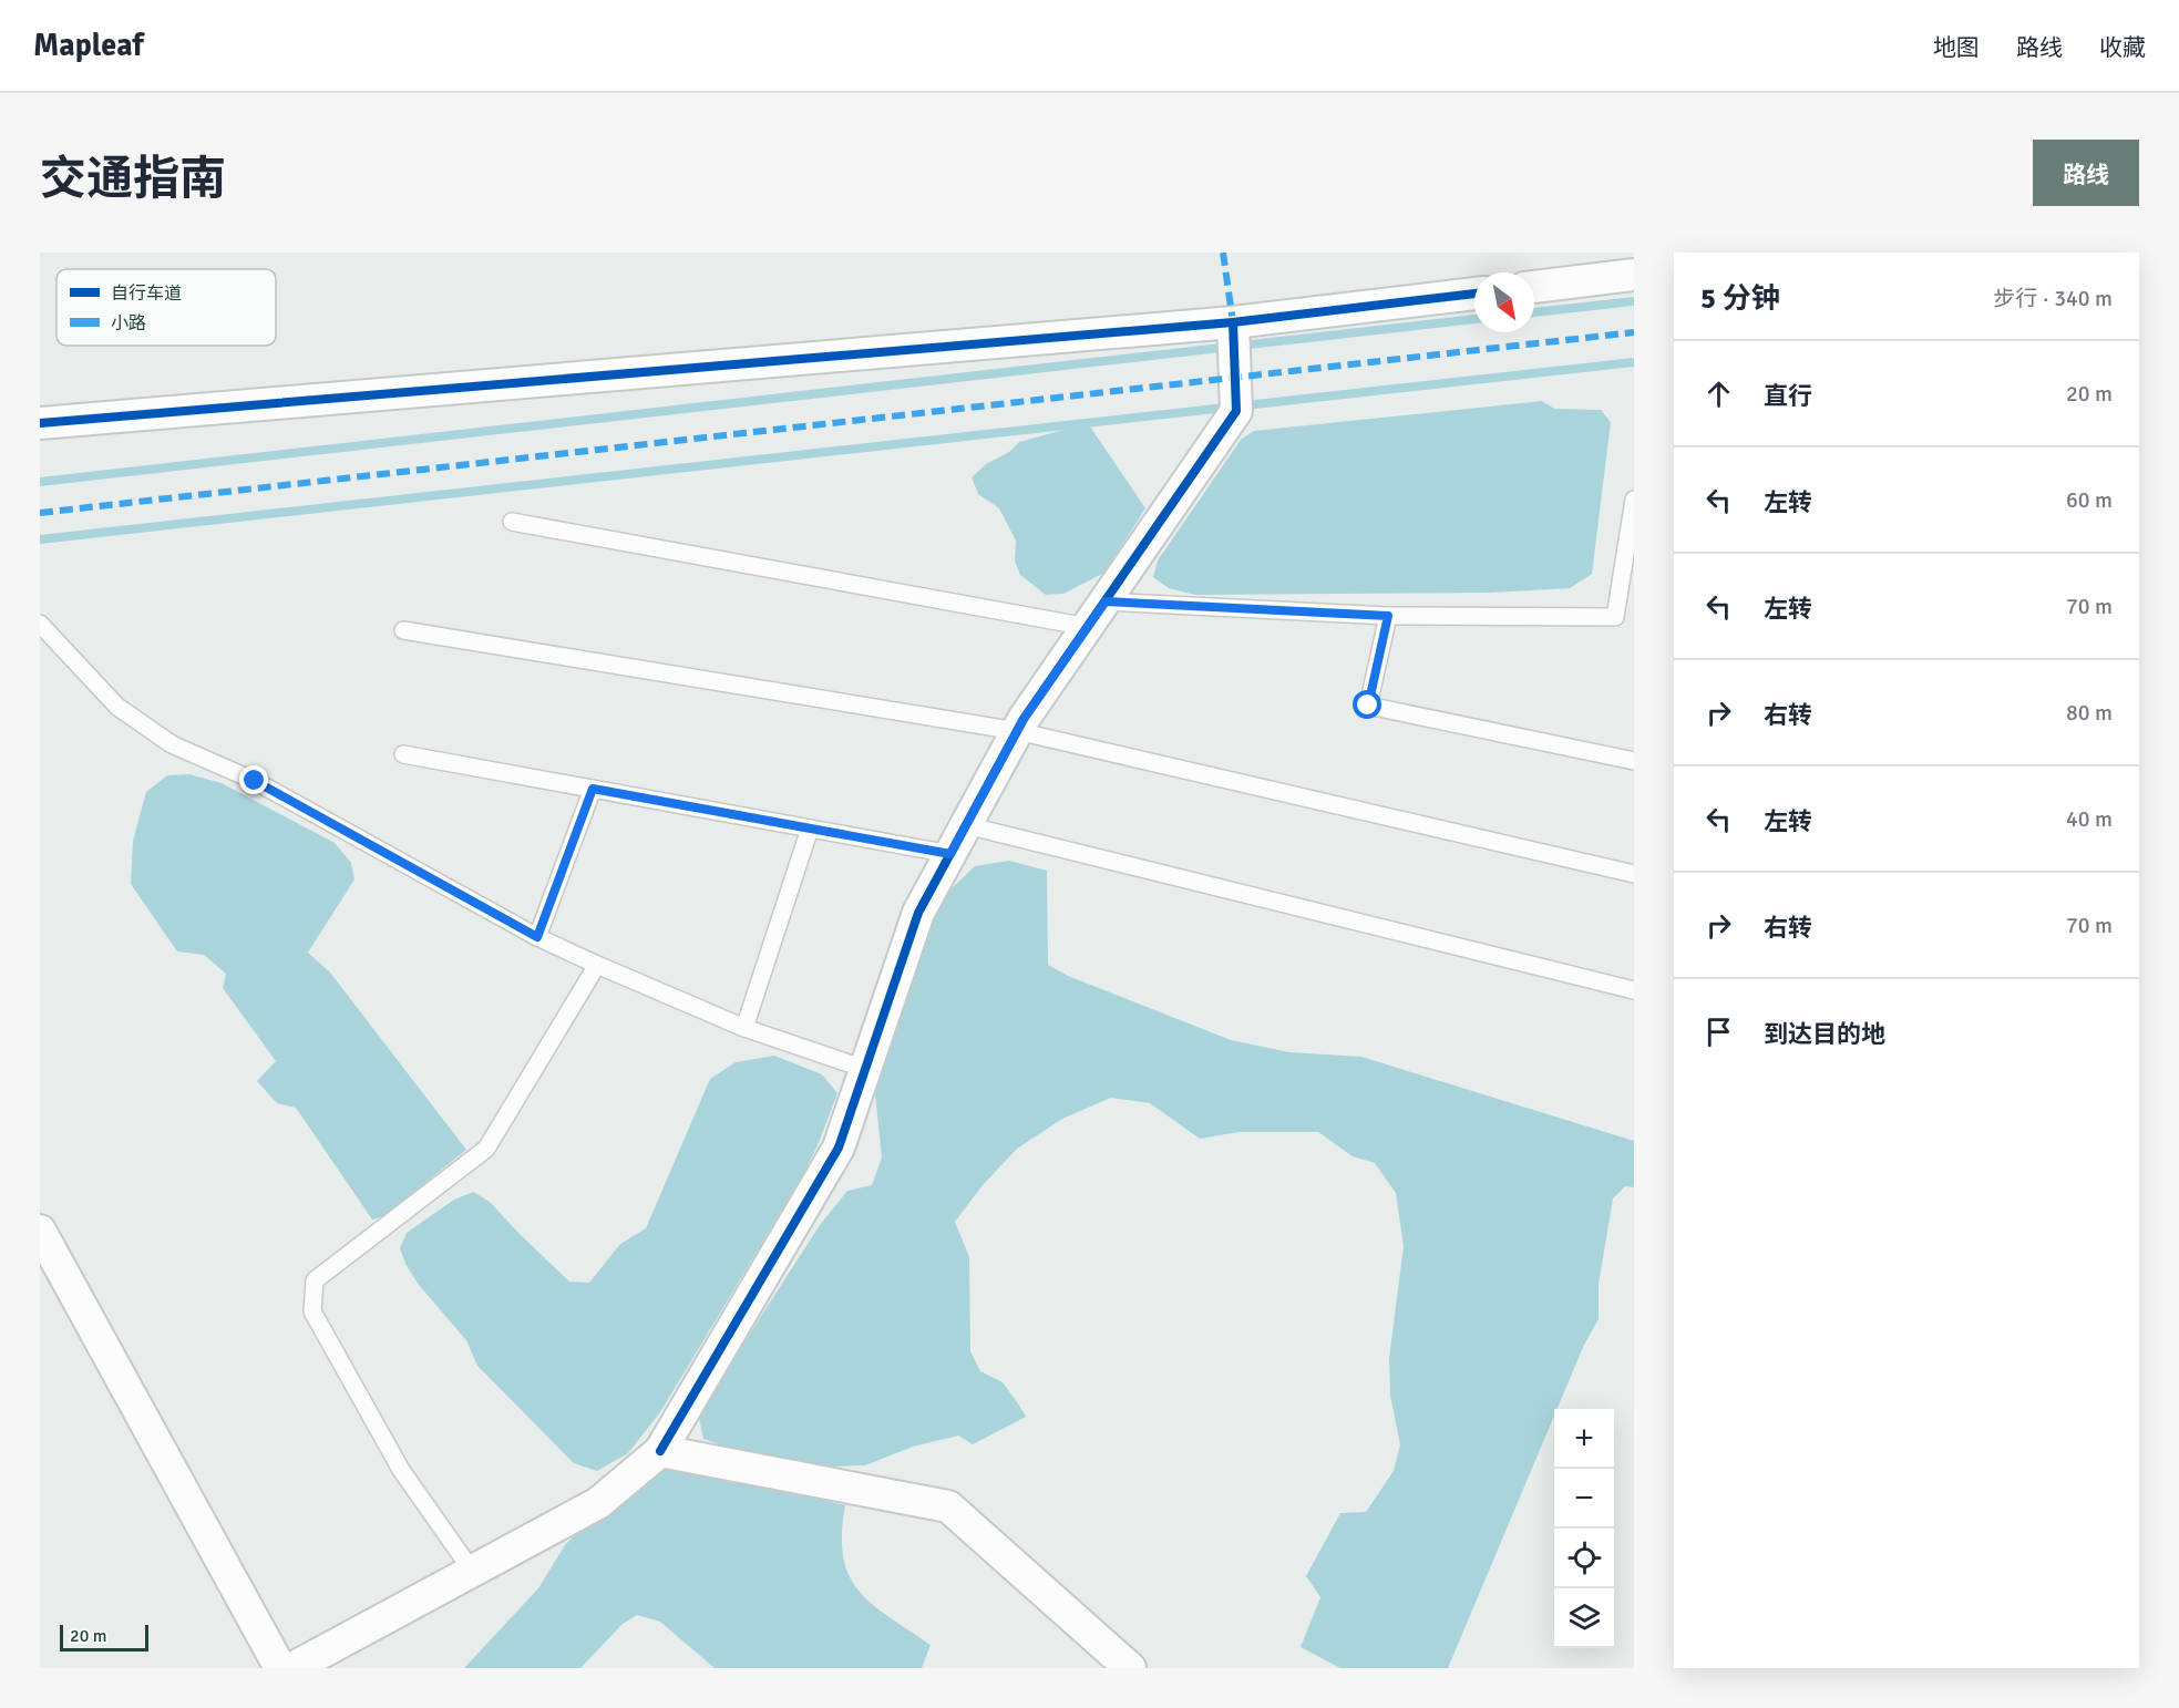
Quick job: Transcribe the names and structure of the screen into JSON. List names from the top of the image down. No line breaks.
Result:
{"legend":["自行车道","小路"],"scale_bar":"20 m","north":"bottom right","page":{"header":"Mapleaf","nav":["地图","路线","收藏"],"title":"交通指南","buttons":"路线","heading":["5 分钟","步行 · 340 m"],"list":[["直行","20 m"],["左转","60 m"],["左转","70 m"],["右转","80 m"],["左转","40 m"],["右转","70 m"],"到达目的地"],"map_buttons":["+","−"],"scale":"20 m"}}
